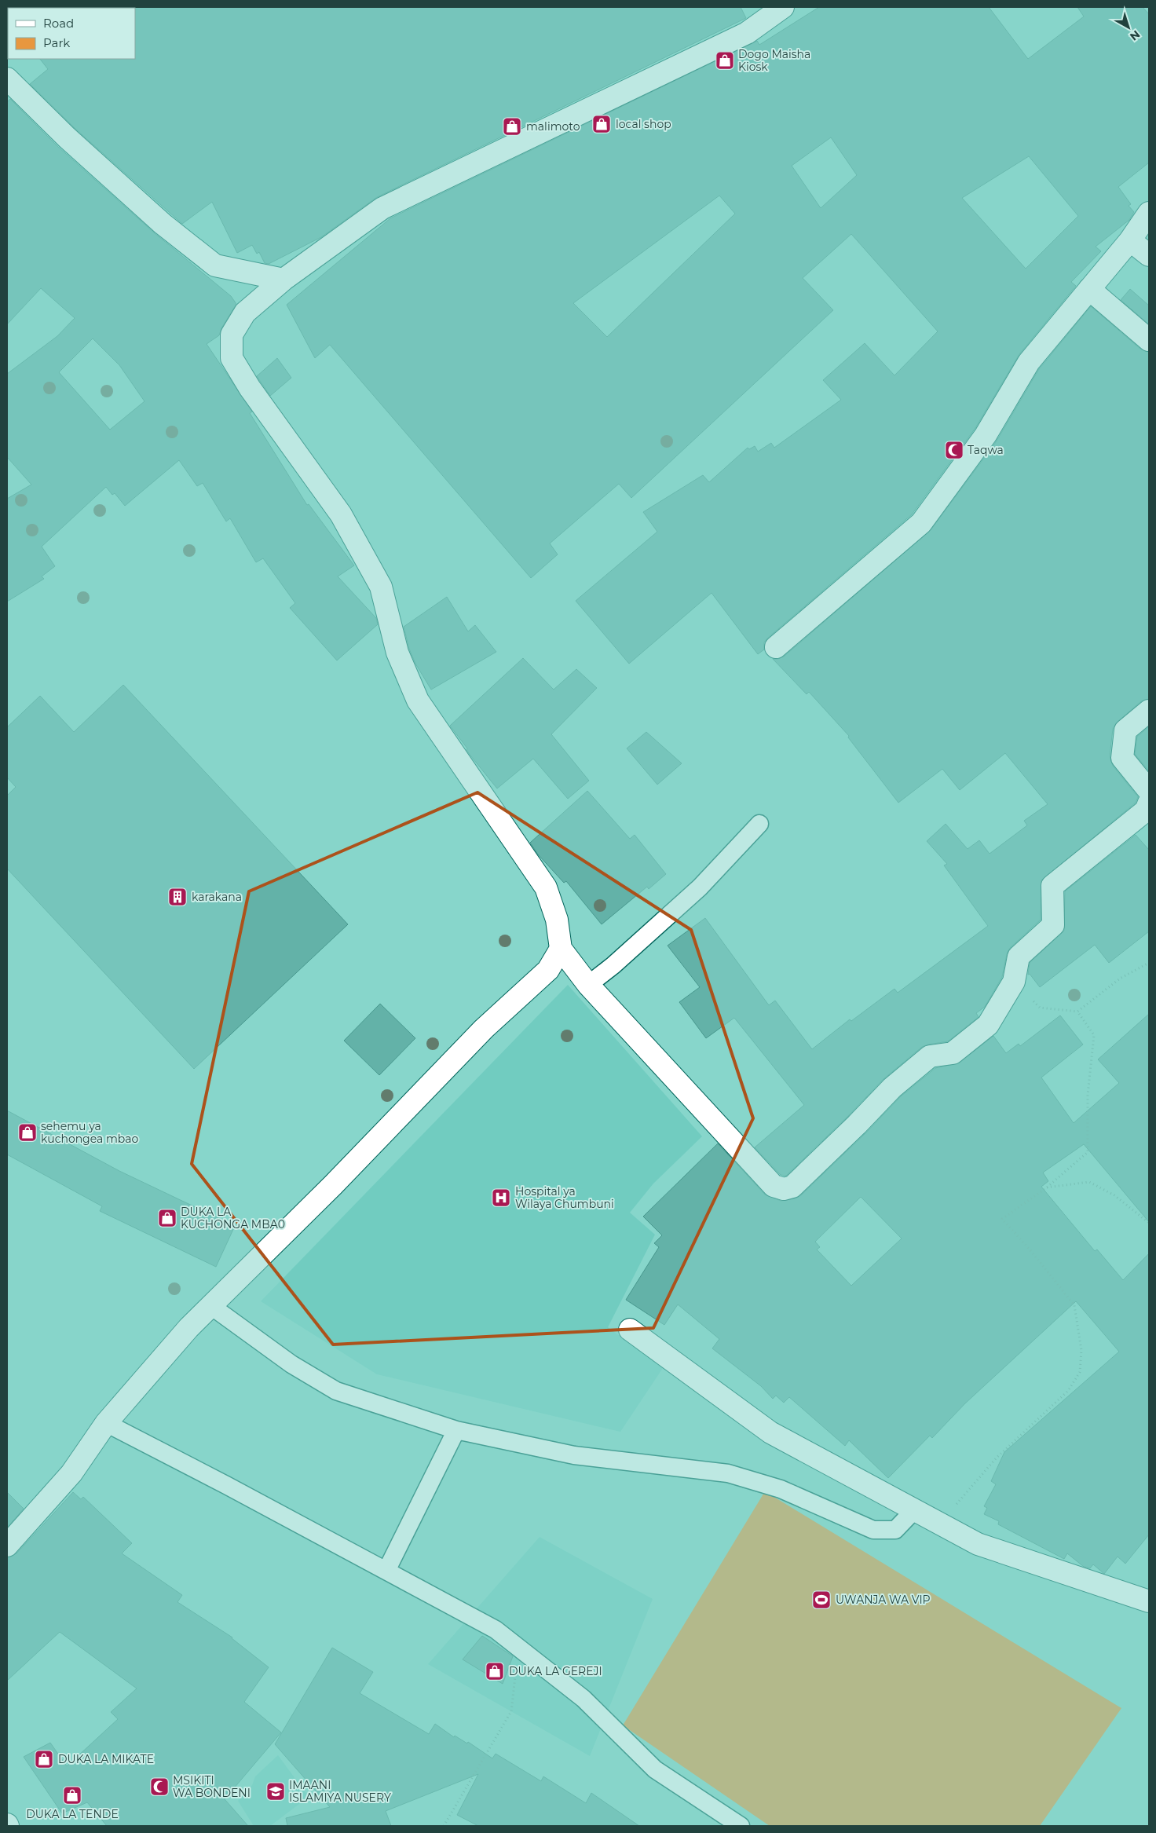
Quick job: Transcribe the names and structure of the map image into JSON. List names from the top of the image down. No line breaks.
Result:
{"places":{"shop":["Dogo Maisha Kiosk","local shop","malimoto","sehemu ya kuchongea mbao","DUKA LA KUCHONGA MBA0","DUKA LA GEREJI","DUKA LA MIKATE","DUKA LA TENDE"],"mosque":["Taqwa","MSIKITI WA BONDENI"],"building":["karakana"],"hospital":["Hospital ya Wilaya Chumbuni"],"sports":["UWANJA WA VIP"],"school or university":["IMAANI ISLAMIYA NUSERY"]},"legend":["Road","Park"],"north":"bottom right"}
